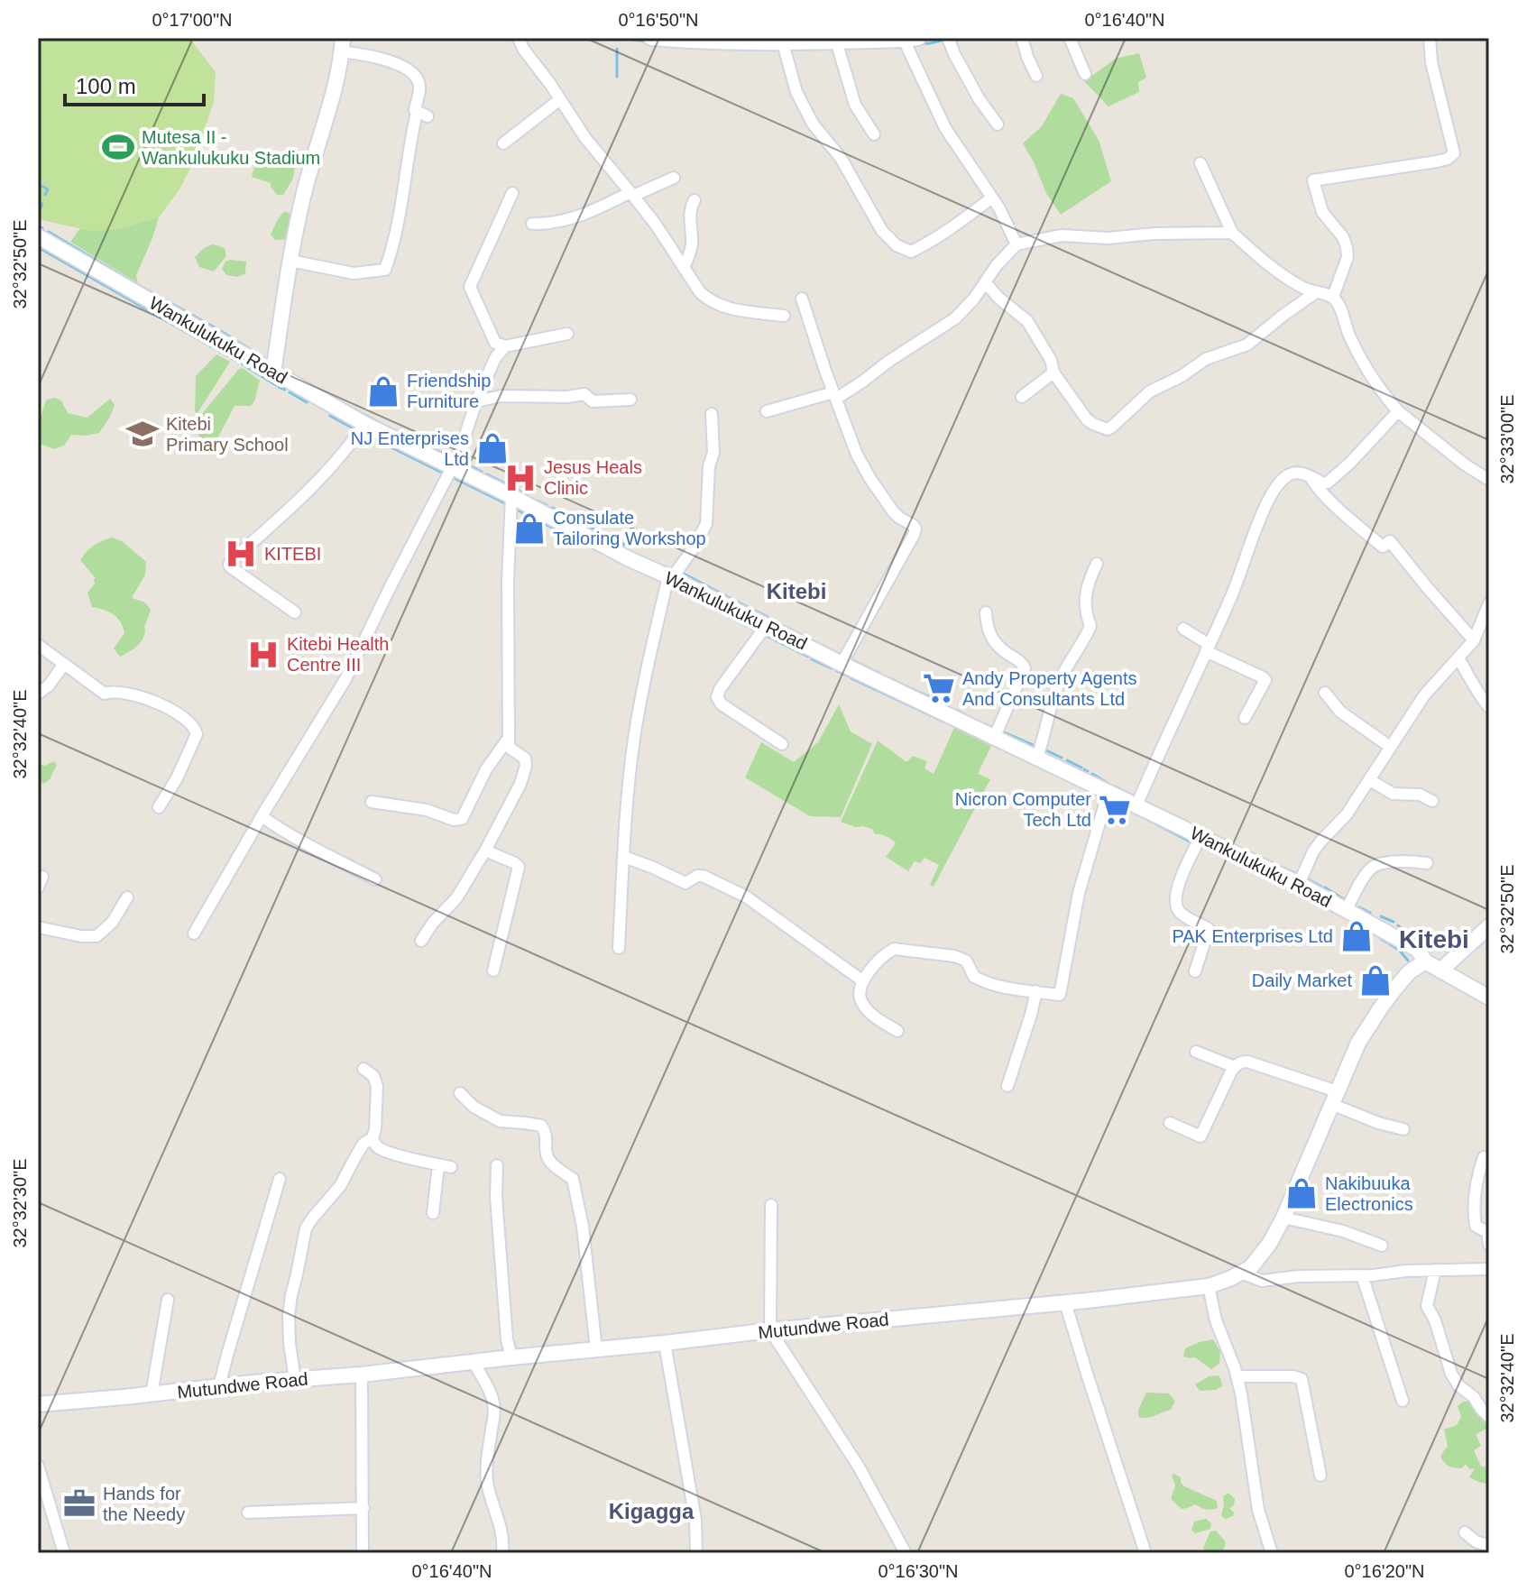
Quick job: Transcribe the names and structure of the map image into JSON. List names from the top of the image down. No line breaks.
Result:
{"streets":{"main road":["Wankulukuku Road","Mutundwe Road"]},"crossings":[["Wankulukuku Road","Mutundwe Road"]],"districts":["Kitebi","Kitebi","Kigagga"],"places":{"sports":["Mutesa II - Wankulukuku Stadium"],"shop":["Friendship Furniture","NJ Enterprises Ltd","Consulate Tailoring Workshop","PAK Enterprises Ltd","Daily Market","Nakibuuka Electronics"],"school or university":["Kitebi Primary School"],"hospital":["Jesus Heals Clinic","KITEBI","Kitebi Health Centre III"],"supermarket":["Andy Property Agents And Consultants Ltd","Nicron Computer Tech Ltd"],"office":["Hands for the Needy"]},"scale_bar":"100 m","coordinates":["0°17'00\"N","0°16'50\"N","0°16'40\"N","32°32'50\"E","32°33'00\"E","32°32'40\"E","32°32'30\"E","0°16'30\"N","0°16'20\"N"]}
